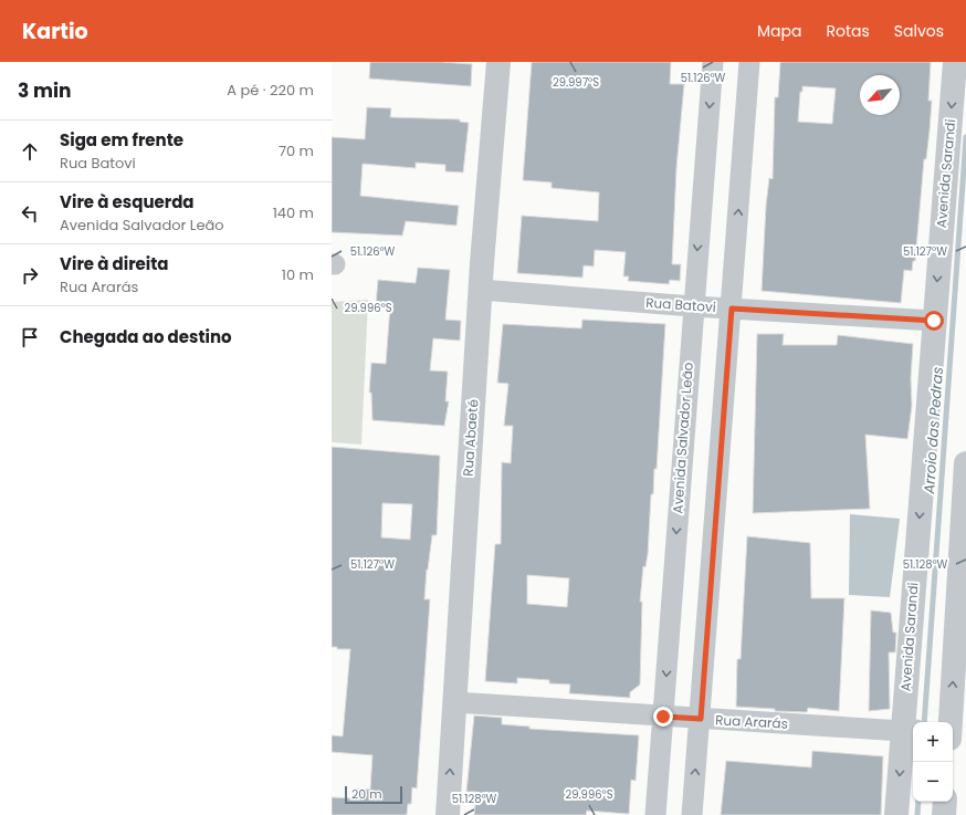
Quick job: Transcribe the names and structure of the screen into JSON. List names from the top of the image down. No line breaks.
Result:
{"streets":{"street":["Avenida Sarandi","Rua Batovi","Rua Abaeté","Avenida Salvador Leão","Rua Ararás"]},"crossings":[["Avenida Sarandi","Rua Batovi"],["Avenida Sarandi","Rua Ararás"],["Rua Batovi","Rua Abaeté"],["Rua Batovi","Avenida Salvador Leão"],["Rua Abaeté","Rua Ararás"],["Avenida Salvador Leão","Rua Ararás"]],"water":["Arroio das Pedras"],"scale_bar":"20 m","north":"bottom left","page":{"header":"Kartio","nav":["Mapa","Rotas","Salvos"],"heading":["3 min","A pé · 220 m"],"list":[["Siga em frente","Rua Batovi","70 m"],["Vire à esquerda","Avenida Salvador Leão","140 m"],["Vire à direita","Rua Ararás","10 m"],"Chegada ao destino"],"map_buttons":["+","−"],"scale":"20 m"},"coordinates":["51.126°W","29.997°S","51.127°W","29.996°S","51.128°W"]}
